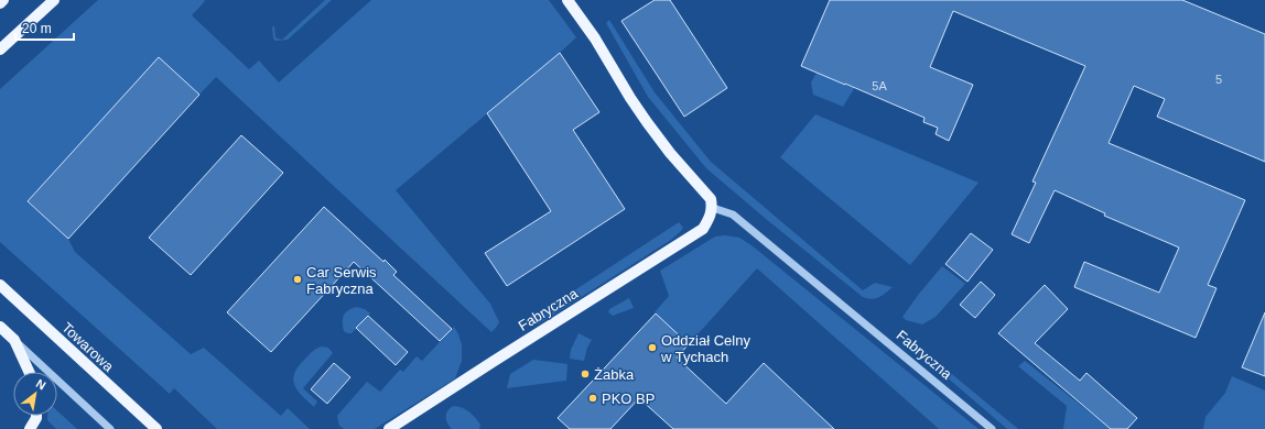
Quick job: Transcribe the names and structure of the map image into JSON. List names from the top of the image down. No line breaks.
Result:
{"streets":{"main road":["Fabryczna","Towarowa"]},"places":["Car Serwis Fabryczna","Oddział Celny w Tychach","Żabka","PKO BP"],"house_numbers":["5","5A"],"scale_bar":"20 m","north":"top right"}
